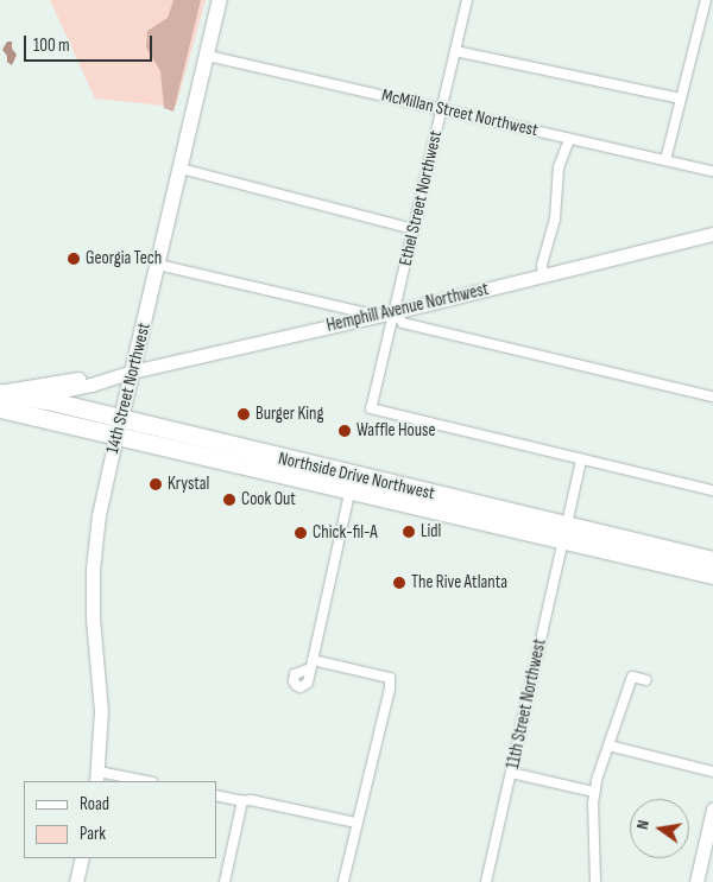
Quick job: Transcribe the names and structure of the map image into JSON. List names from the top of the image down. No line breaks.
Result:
{"streets":{"highway":["Northside Drive Northwest"],"main road":["14th Street Northwest"],"street":["McMillan Street Northwest","Ethel Street Northwest","Hemphill Avenue Northwest","11th Street Northwest"]},"crossings":[["McMillan Street Northwest","Ethel Street Northwest"],["McMillan Street Northwest","14th Street Northwest"],["Ethel Street Northwest","Hemphill Avenue Northwest"],["Ethel Street Northwest","11th Street Northwest"],["Hemphill Avenue Northwest","14th Street Northwest"],["Hemphill Avenue Northwest","Northside Drive Northwest"],["14th Street Northwest","Northside Drive Northwest"],["Northside Drive Northwest","11th Street Northwest"]],"places":["Georgia Tech","Burger King","Waffle House","Krystal","Cook Out","Lidl","Chick-fil-A","The Rive Atlanta"],"legend":["Road","Park"],"scale_bar":"100 m","north":"left"}
